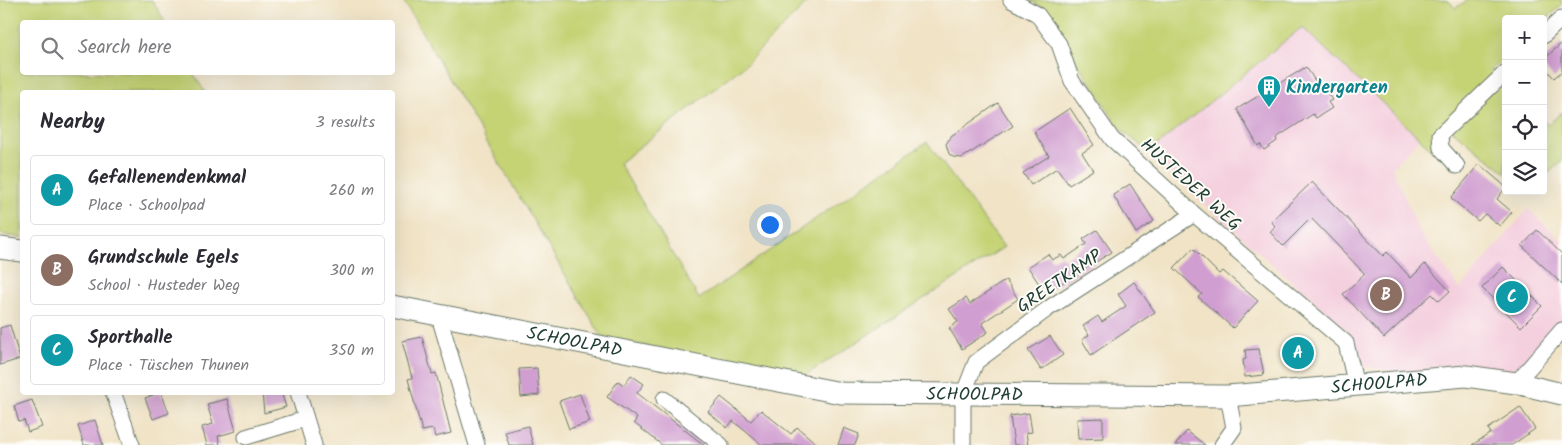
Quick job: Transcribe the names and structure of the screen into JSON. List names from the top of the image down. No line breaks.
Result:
{"streets":{"street":["HUSTEDER WEG","GREETKAMP","SCHOOLPAD"]},"crossings":[["HUSTEDER WEG","GREETKAMP"],["HUSTEDER WEG","SCHOOLPAD"],["GREETKAMP","SCHOOLPAD"]],"places":{"building":["Kindergarten"]},"page":{"map_buttons":["+","−"],"search":"Search here","heading":["Nearby","3 results"],"list":[{"mark":"A","name":"Gefallenendenkmal","note":"Place · Schoolpad","value":"260 m"},{"mark":"B","name":"Grundschule Egels","note":"School · Husteder Weg","value":"300 m"},{"mark":"C","name":"Sporthalle","note":"Place · Tüschen Thunen","value":"350 m"}],"pins":["B","C","A"]}}
